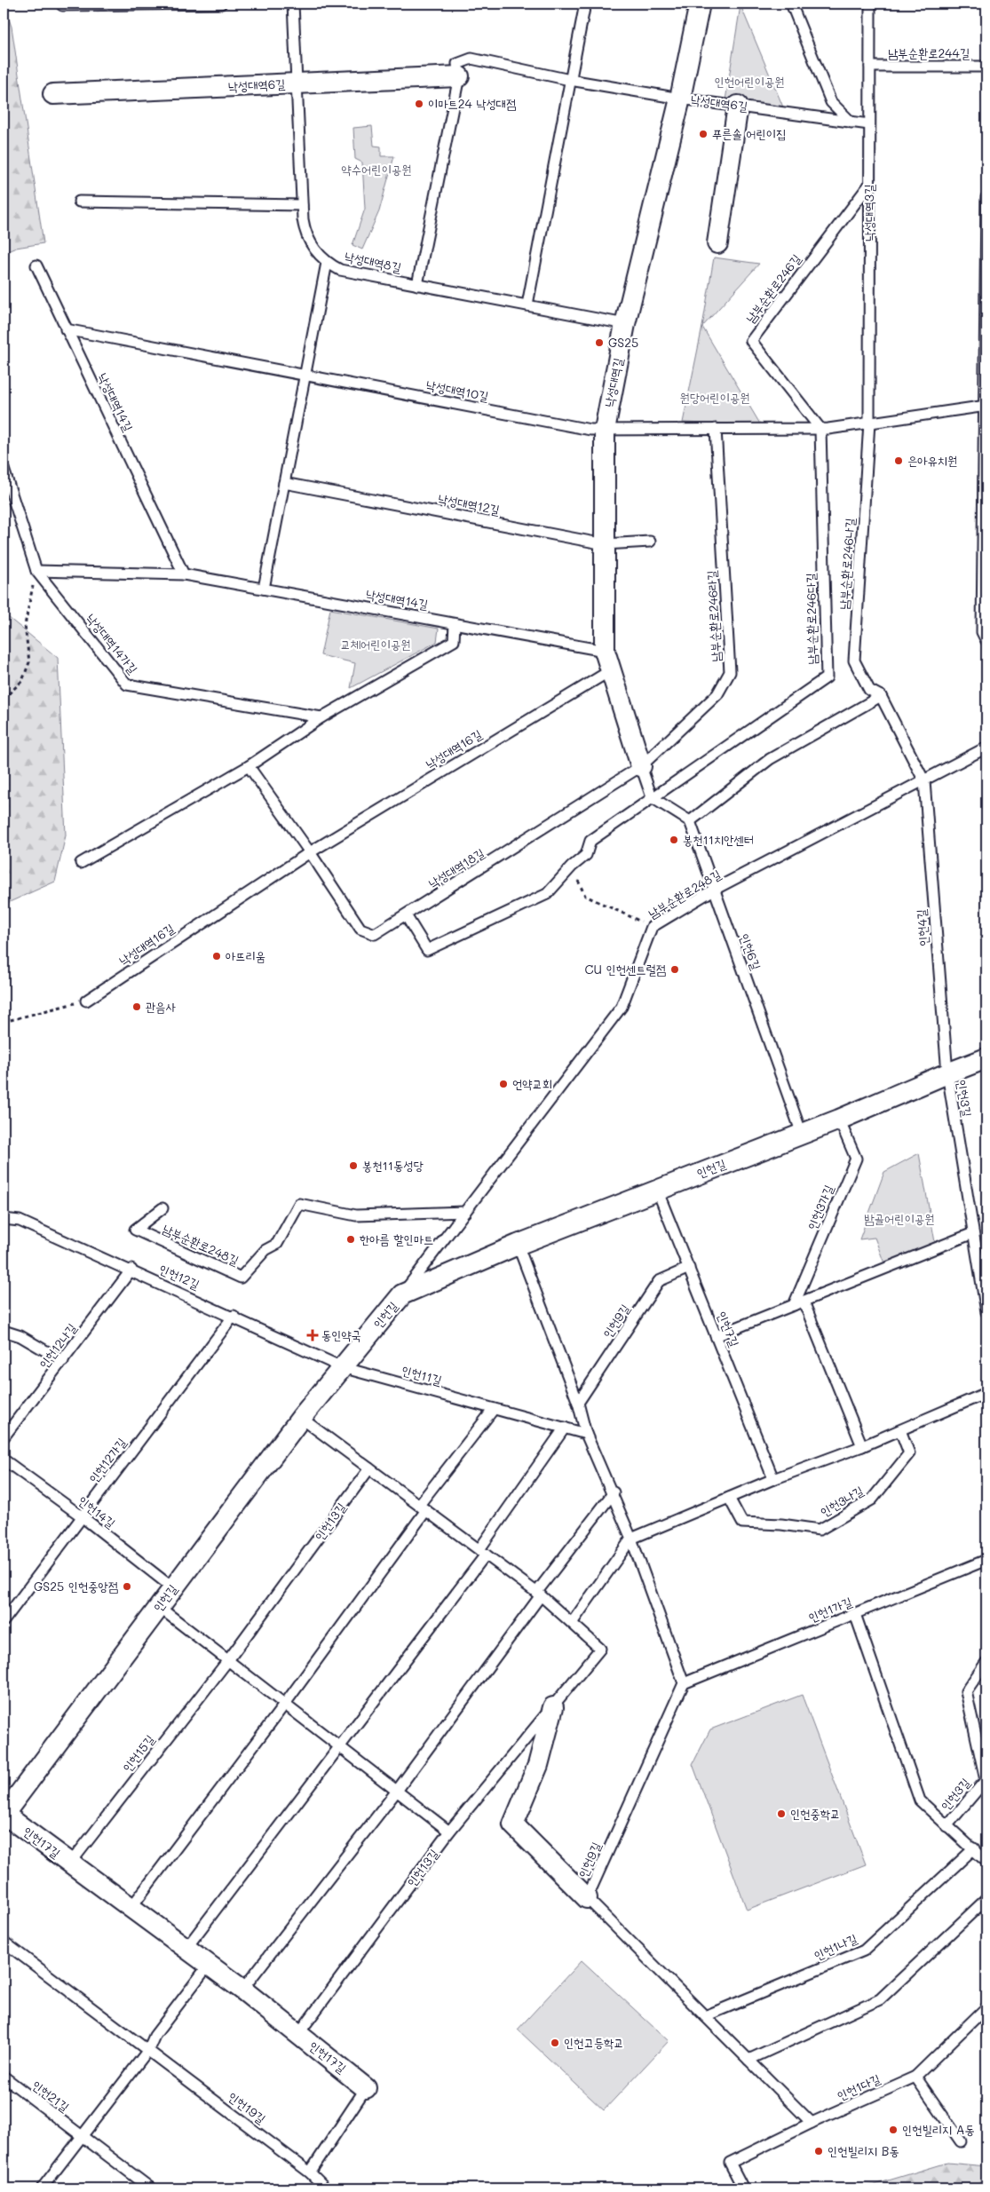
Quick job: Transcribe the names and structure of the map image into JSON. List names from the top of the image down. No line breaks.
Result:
{"streets":{"street":["낙성대역6길","낙성대역길","인헌길","인헌13길","인헌17길"],"lane":["남부순환로244길","낙성대역3길","낙성대역8길","남부순환로246길","낙성대역10길","낙성대역14길","낙성대역12길","남부순환로246나길","남부순환로246라길","남부순환로246다길","낙성대역14가길","낙성대역16길","낙성대역18길","남부순환로248길","인헌4길","인헌6길","인헌3길","인헌3가길","인헌12길","인헌9길","인헌7길","인헌12나길","인헌11길","인헌12가길","인헌3나길","인헌14길","인헌1가길","인헌15길","인헌1나길","인헌1다길","인헌21길","인헌19길"]},"crossings":[["남부순환로244길","낙성대역3길"],["낙성대역6길","낙성대역3길"],["낙성대역6길","낙성대역8길"],["낙성대역6길","낙성대역길"],["낙성대역3길","남부순환로246길"],["낙성대역3길","남부순환로246나길"],["낙성대역8길","낙성대역길"],["남부순환로246길","남부순환로246다길"],["낙성대역길","낙성대역10길"],["낙성대역길","낙성대역14길"],["낙성대역길","낙성대역12길"],["낙성대역길","남부순환로246라길"],["낙성대역길","낙성대역16길"],["낙성대역길","낙성대역18길"],["낙성대역10길","낙성대역14길"],["낙성대역14길","낙성대역14가길"],["남부순환로246나길","남부순환로248길"],["남부순환로246나길","인헌4길"],["남부순환로246라길","낙성대역18길"],["남부순환로246다길","남부순환로248길"],["남부순환로246다길","인헌6길"],["낙성대역16길","낙성대역18길"],["남부순환로248길","인헌4길"],["남부순환로248길","인헌6길"],["남부순환로248길","인헌길"],["인헌4길","인헌3길"],["인헌4길","인헌길"],["인헌6길","인헌길"],["인헌3길","인헌길"],["인헌길","인헌3가길"],["인헌길","인헌12길"],["인헌길","인헌7길"],["인헌길","인헌11길"],["인헌길","인헌14길"],["인헌길","인헌13길"],["인헌길","인헌17길"],["인헌12길","인헌12나길"],["인헌12길","인헌11길"],["인헌12길","인헌12가길"],["인헌9길","인헌7길"],["인헌9길","인헌13길"],["인헌9길","인헌1가길"],["인헌12가길","인헌14길"],["인헌13길","인헌15길"],["인헌13길","인헌17길"],["인헌15길","인헌17길"],["인헌17길","인헌19길"]],"parks":["인헌어린이공원","약수어린이공원","원당어린이공원","교체어린이공원","밤골어린이공원"],"places":{"other":["이마트24 낙성대점","푸른솔 어린이집","GS25","은아유치원","봉천11치안센터","아뜨리움","CU 인헌센트럴점","관음사","언약교회","봉천11동성당","한아름 할인마트","GS25 인헌중앙점","인헌중학교","인헌고등학교","인헌빌리지 A동","인헌빌리지 B동"],"health":["동인약국"]}}
